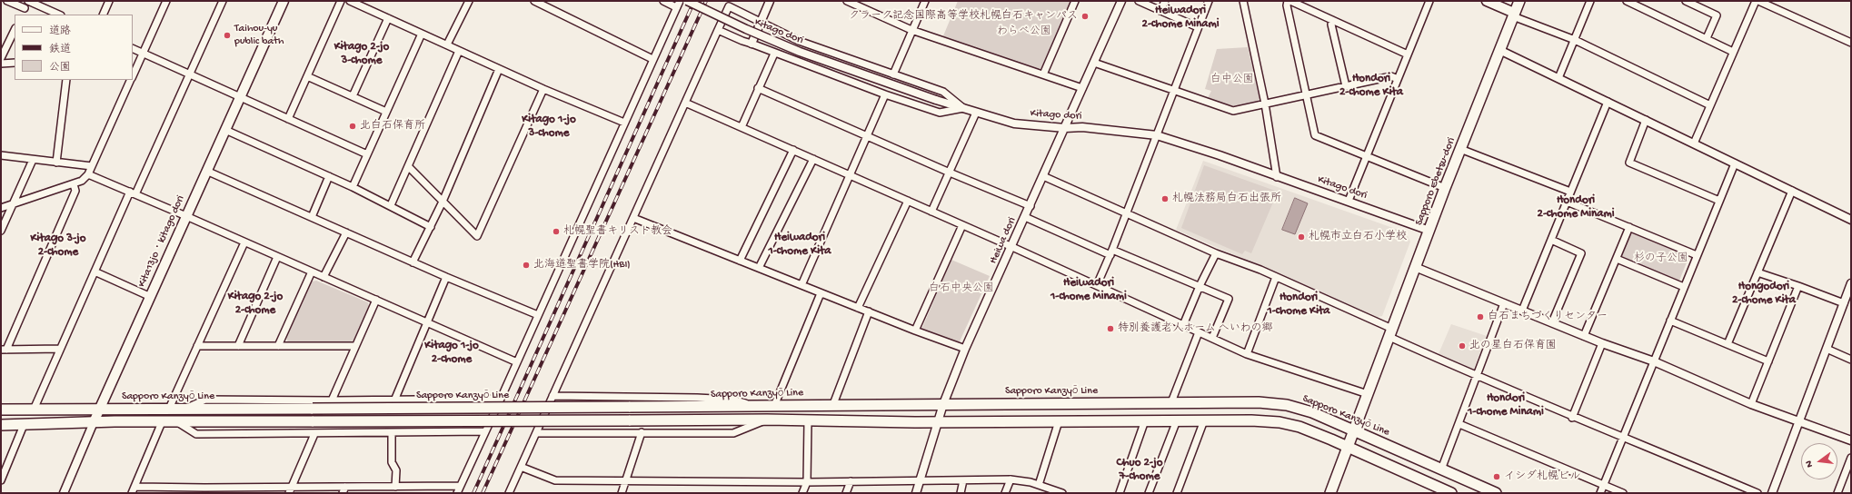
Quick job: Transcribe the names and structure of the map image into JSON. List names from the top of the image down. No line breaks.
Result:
{"streets":{"main road":["Sapporo Ebetsu-dori","Kita13jo・kitago dori","Sapporo Kanzyō Line"],"street":["Kitago dori","Heiwa dori"]},"crossings":[["Kitago dori","Sapporo Ebetsu-dori"],["Kitago dori","Heiwa dori"],["Sapporo Ebetsu-dori","Sapporo Kanzyō Line"],["Heiwa dori","Sapporo Kanzyō Line"],["Kita13jo・kitago dori","Sapporo Kanzyō Line"]],"districts":["Heiwadori 2-chome Minami","Kitago 2-jo 3-chome","Hondori 2-chome Kita","Kitago 1-jo 3-chome","Hondori 2-chome Minami","Heiwadori 1-chome Kita","Kitago 3-jo 2-chome","Heiwadori 1-chome Minami","Hongodori 2-chome Kita","Kitago 2-jo 2-chome","Hondori 1-chome Kita","Kitago 1-jo 2-chome","Hondori 1-chome Minami","Chuo 2-jo 7-chome"],"parks":["わらべ公園","白中公園","杉の子公園","白石中央公園"],"places":["クラーク記念国際高等学校札幌白石キャンパス","Taihou-yu public bath","北白石保育所","札幌法務局白石出張所","札幌聖書キリスト教会","札幌市立白石小学校","北海道聖書学院(HBI)","白石まちづくりセンター","特別養護老人ホーム へいわの郷","北の星白石保育園","イシダ札幌ビル"],"legend":["道路","鉄道","公園"],"north":"left"}
